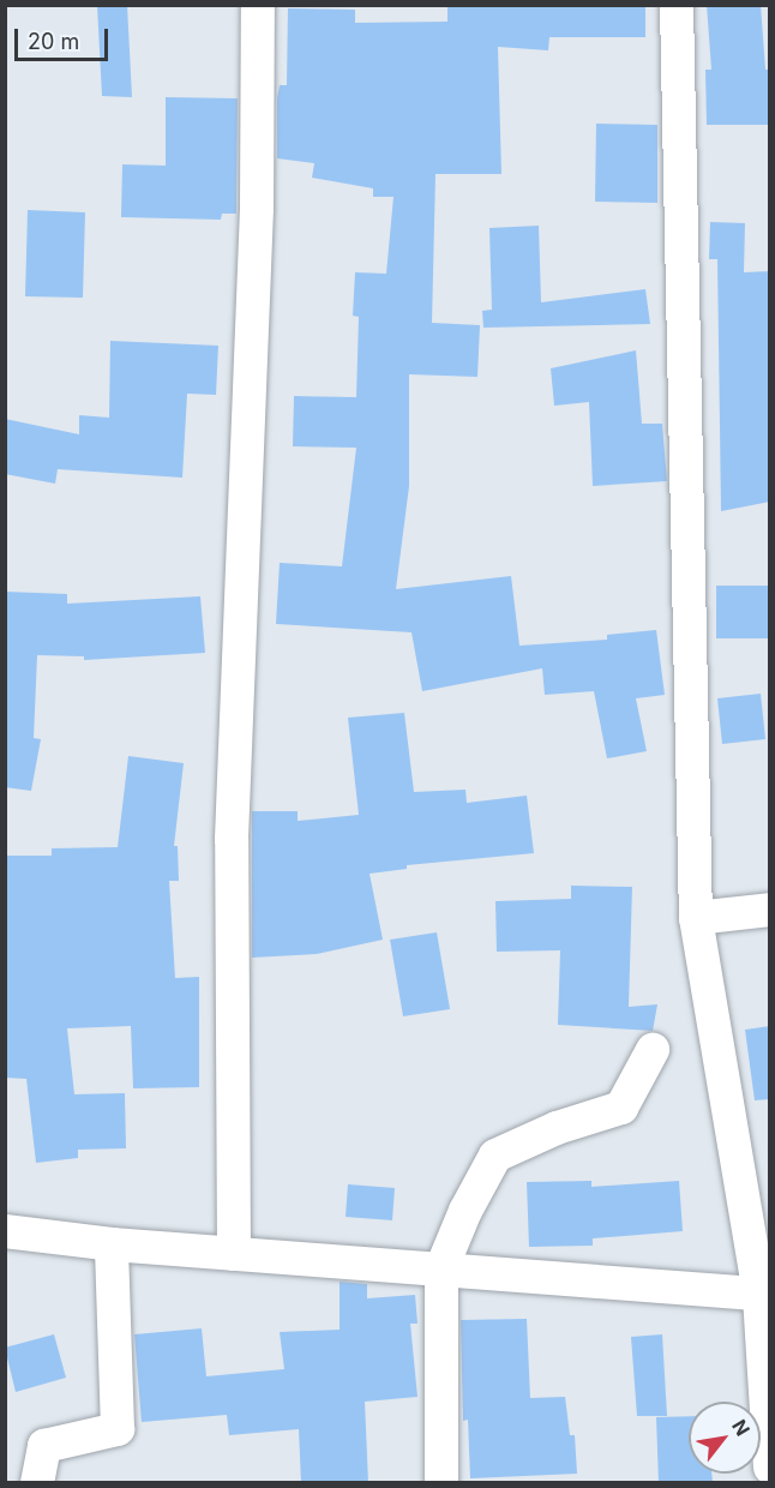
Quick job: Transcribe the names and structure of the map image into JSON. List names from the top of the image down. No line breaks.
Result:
{"scale_bar":"20 m","north":"top right"}
